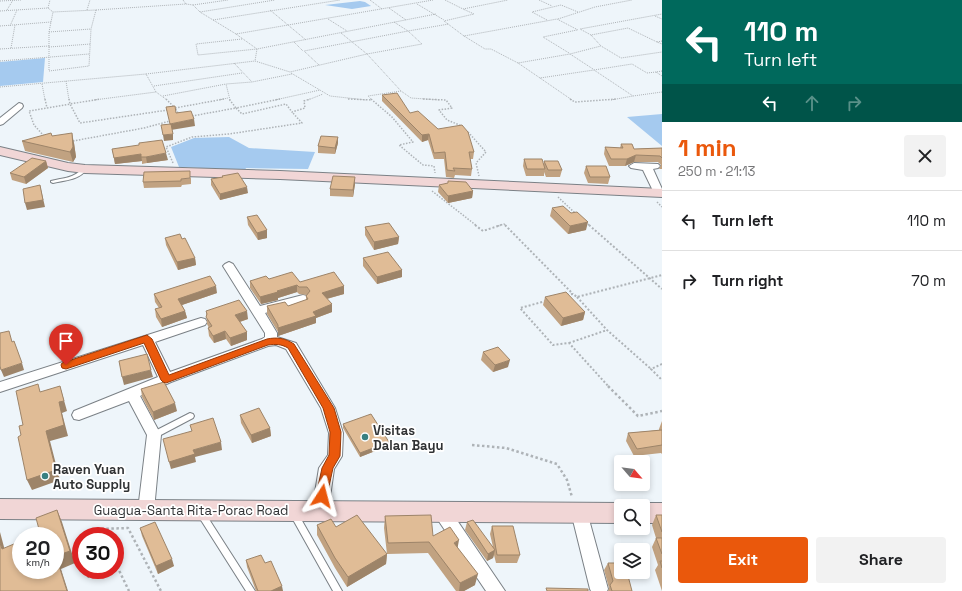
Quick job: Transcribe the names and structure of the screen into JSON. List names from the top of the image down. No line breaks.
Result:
{"streets":{"street":["Guagua-Santa Rita-Porac Road"]},"places":["Visitas Dalan Bayu","Raven Yuan Auto Supply"],"north":"bottom right","page":{"turn":["110 m","Turn left"],"heading":["1 min","250 m · 21:13"],"list":[{"name":"Turn left","value":"110 m"},{"name":"Turn right","value":"70 m"}],"speed":"20 km/h","limit":"30","buttons":["Exit","Share"]}}
